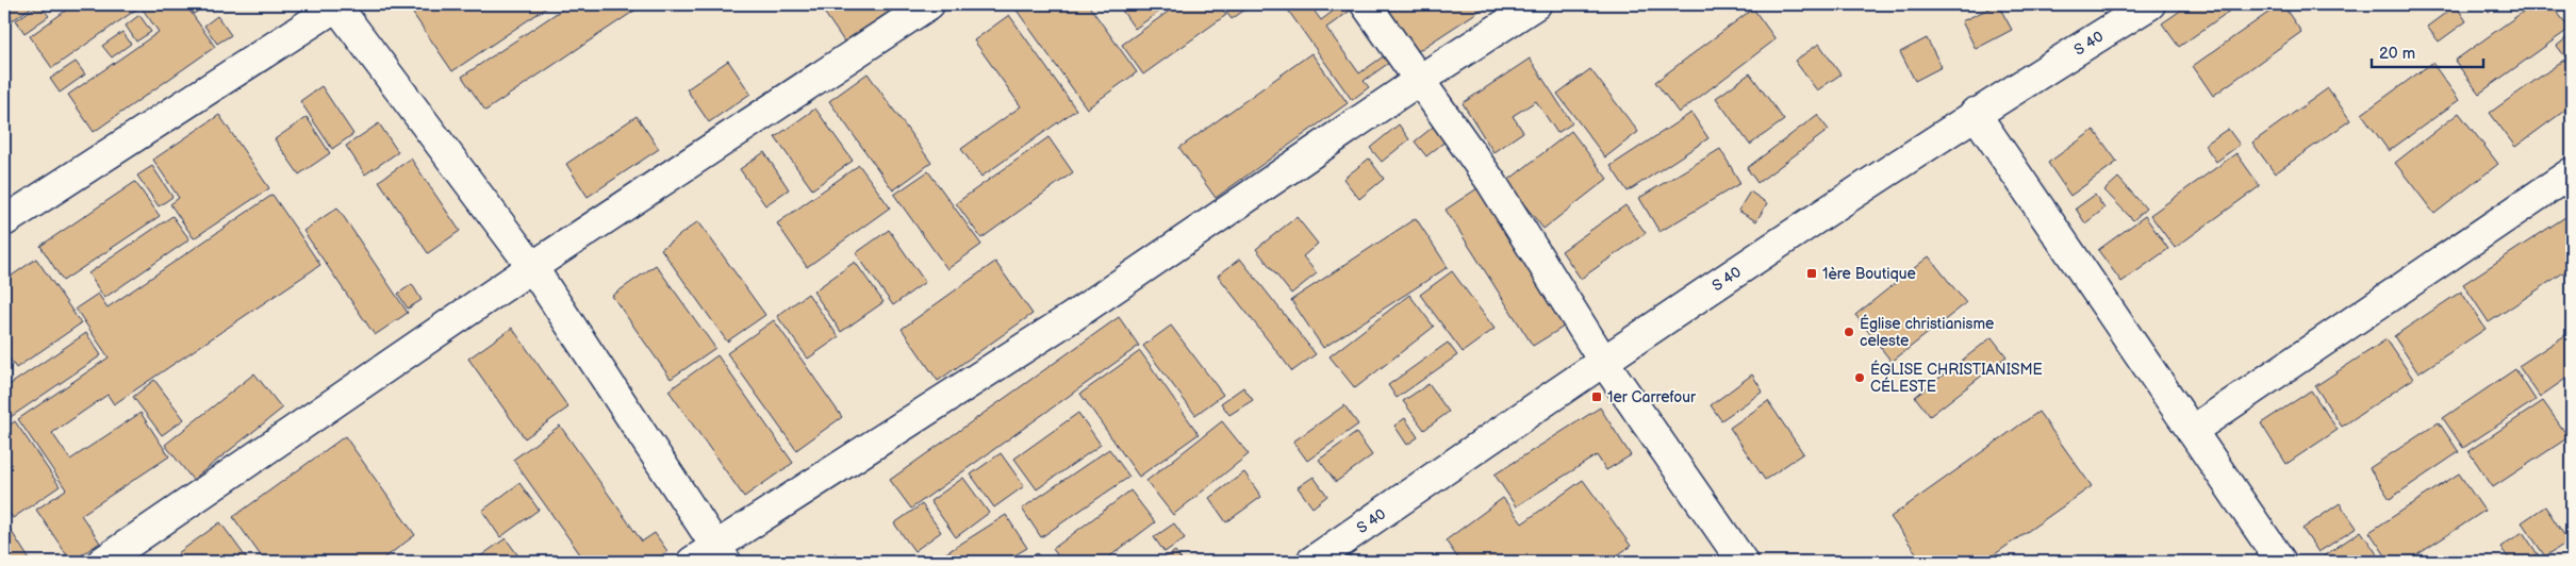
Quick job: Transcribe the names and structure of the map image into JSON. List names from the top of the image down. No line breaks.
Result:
{"streets":{"street":["S 40"]},"places":{"transit":["1ère Boutique","1er Carrefour"],"other":["Église christianisme celeste","ÉGLISE CHRISTIANISME CÉLESTE"]},"scale_bar":"20 m"}
